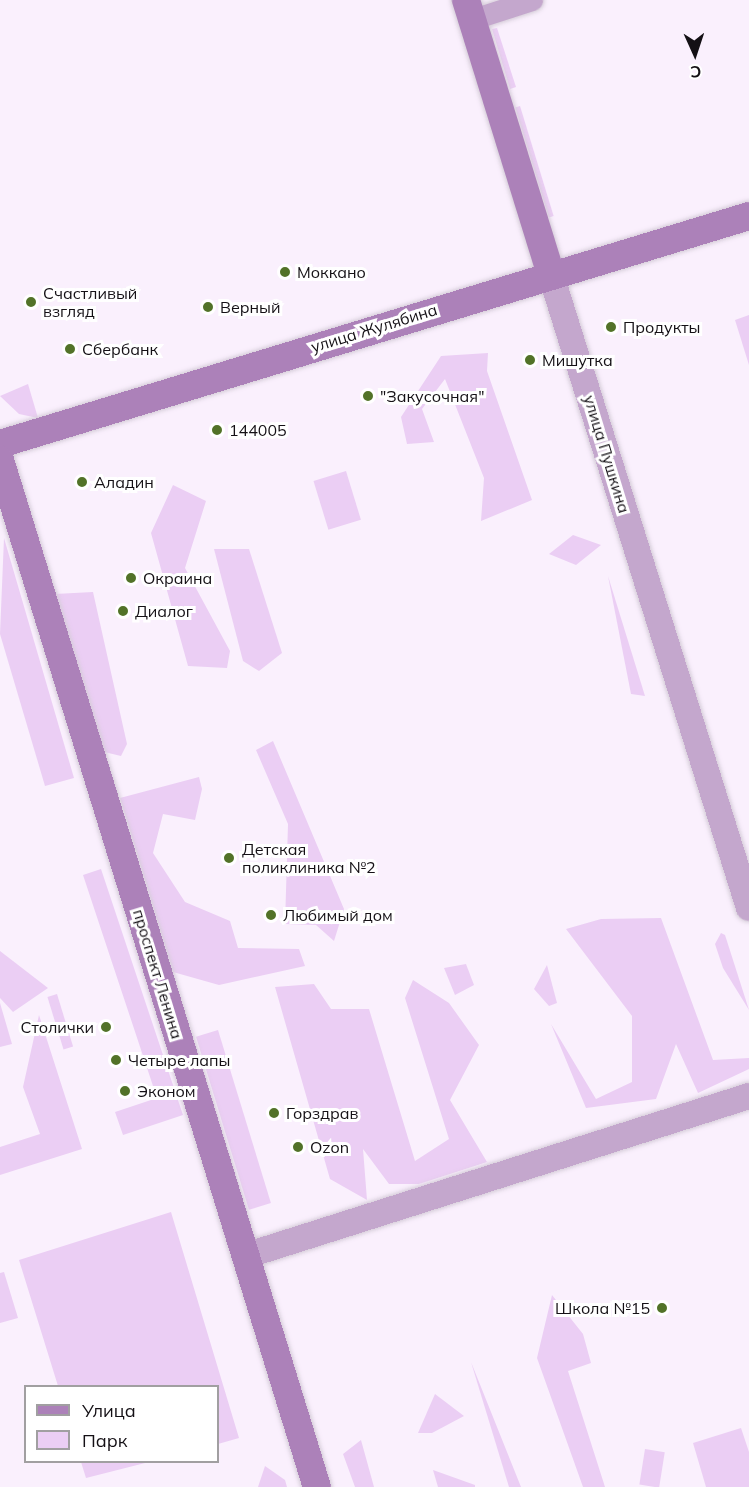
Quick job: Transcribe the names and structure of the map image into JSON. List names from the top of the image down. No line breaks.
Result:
{"streets":{"main road":["улица Жулябина","улица Пушкина","проспект Ленина"]},"crossings":[["улица Жулябина","улица Пушкина"]],"places":["Моккано","Счастливый взгляд","Верный","Продукты","Сбербанк","Мишутка","\"Закусочная\"","144005","Аладин","Окраина","Диалог","Детская поликлиника №2","Любимый дом","Столички","Четыре лапы","Эконом","Горздрав","Ozon","Школа №15"],"legend":["Улица","Парк"],"north":"bottom"}
